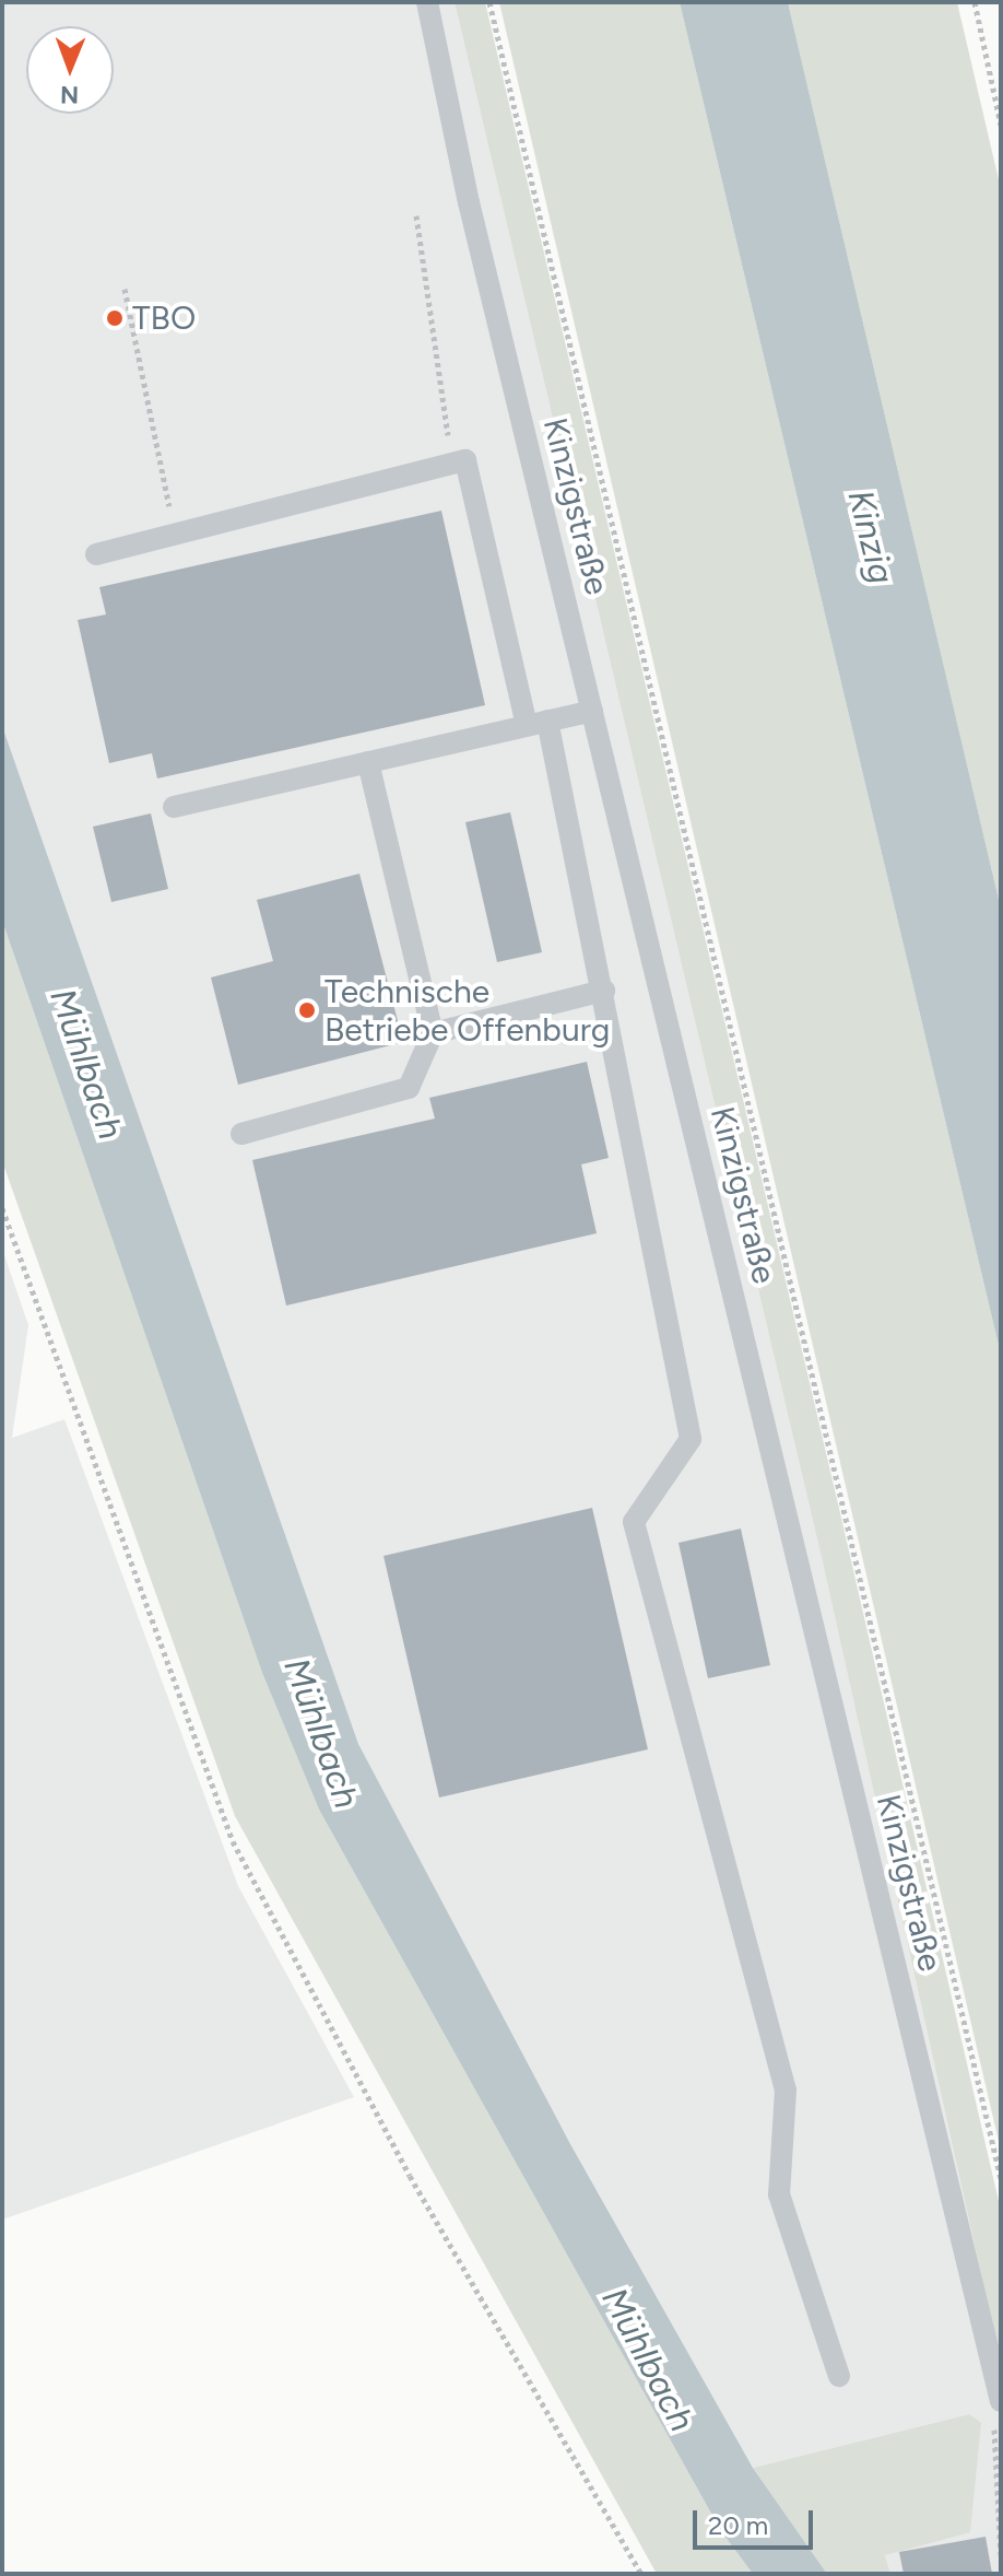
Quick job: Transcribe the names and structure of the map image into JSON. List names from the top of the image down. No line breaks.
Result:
{"streets":{"lane":["Kinzigstraße"]},"water":["Kinzig","Mühlbach"],"places":["TBO","Technische Betriebe Offenburg"],"scale_bar":"20 m","north":"bottom"}
